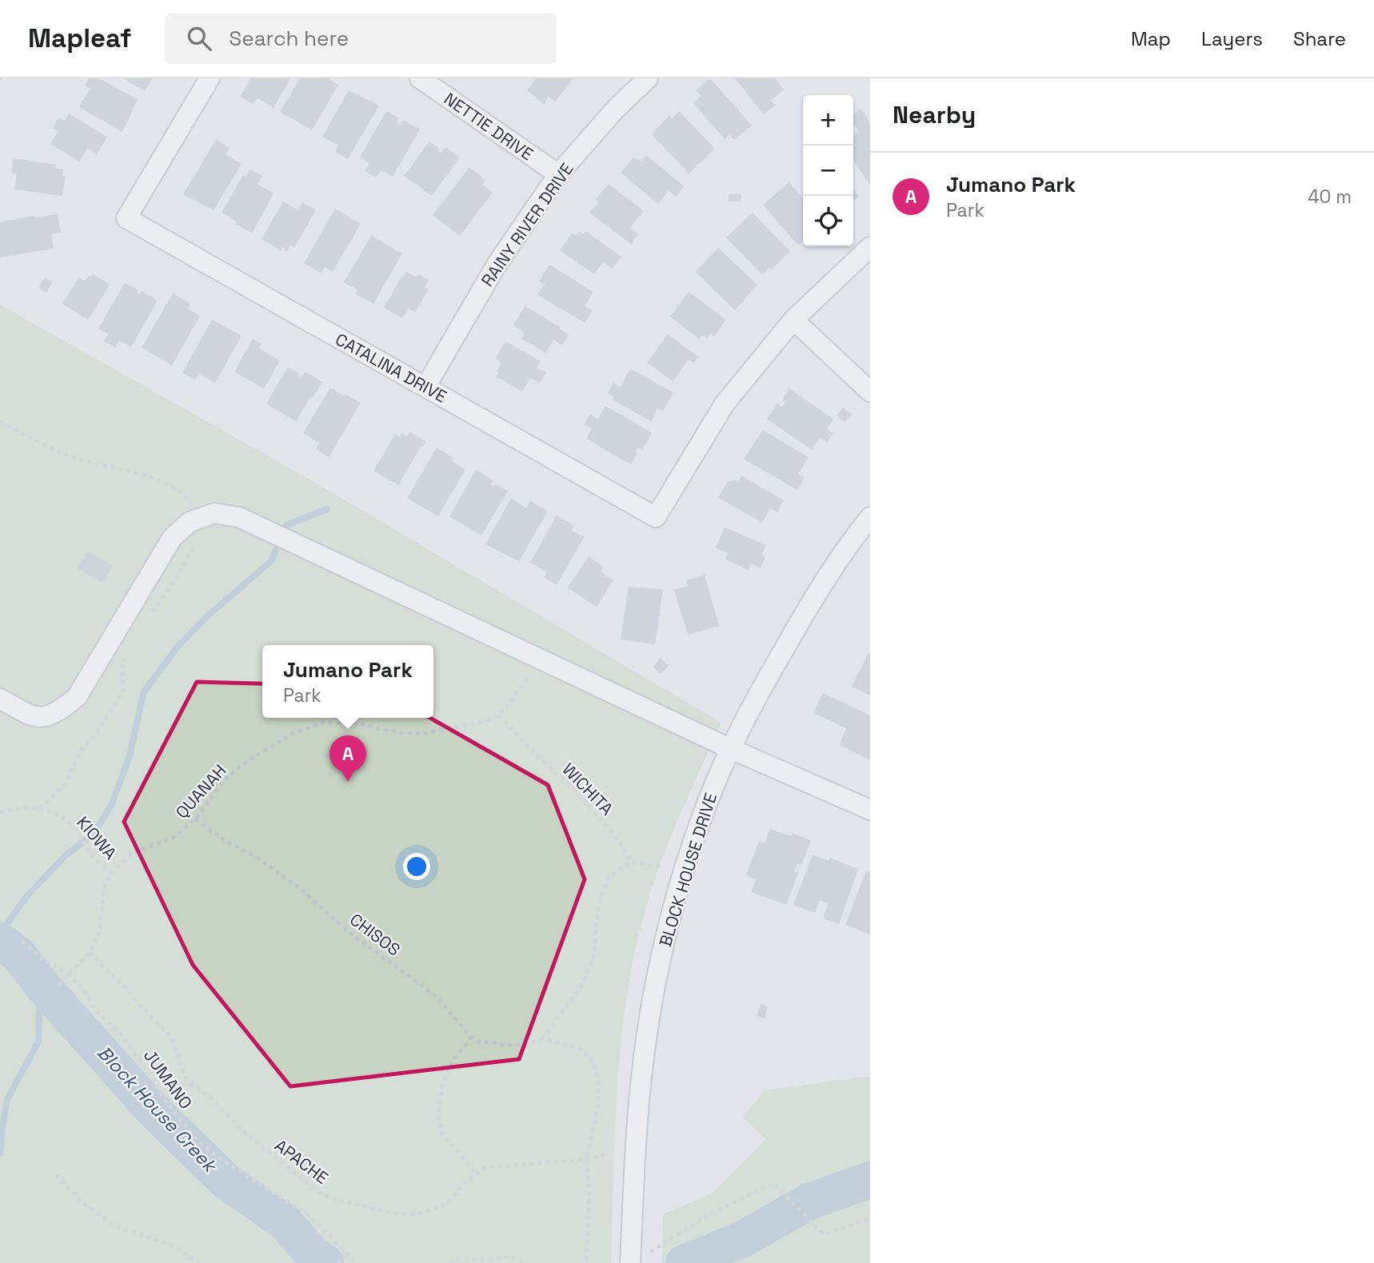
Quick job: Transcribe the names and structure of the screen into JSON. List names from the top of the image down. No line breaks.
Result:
{"streets":{"street":["NETTIE DRIVE","RAINY RIVER DRIVE","CATALINA DRIVE","BLOCK HOUSE DRIVE"],"path":["WICHITA","QUANAH","KIOWA","CHISOS","JUMANO","APACHE"]},"crossings":[["NETTIE DRIVE","RAINY RIVER DRIVE"],["RAINY RIVER DRIVE","CATALINA DRIVE"],["WICHITA","QUANAH"],["QUANAH","KIOWA"],["QUANAH","CHISOS"],["CHISOS","APACHE"]],"water":["Block House Creek"],"page":{"header":"Mapleaf","search":"Search here","nav":["Map","Layers","Share"],"heading":"Nearby","map_buttons":["+","−"],"list":[{"mark":"A","name":"Jumano Park","note":"Park","value":"40 m"}],"popup":["Jumano Park","Park"],"pins":"A"}}
